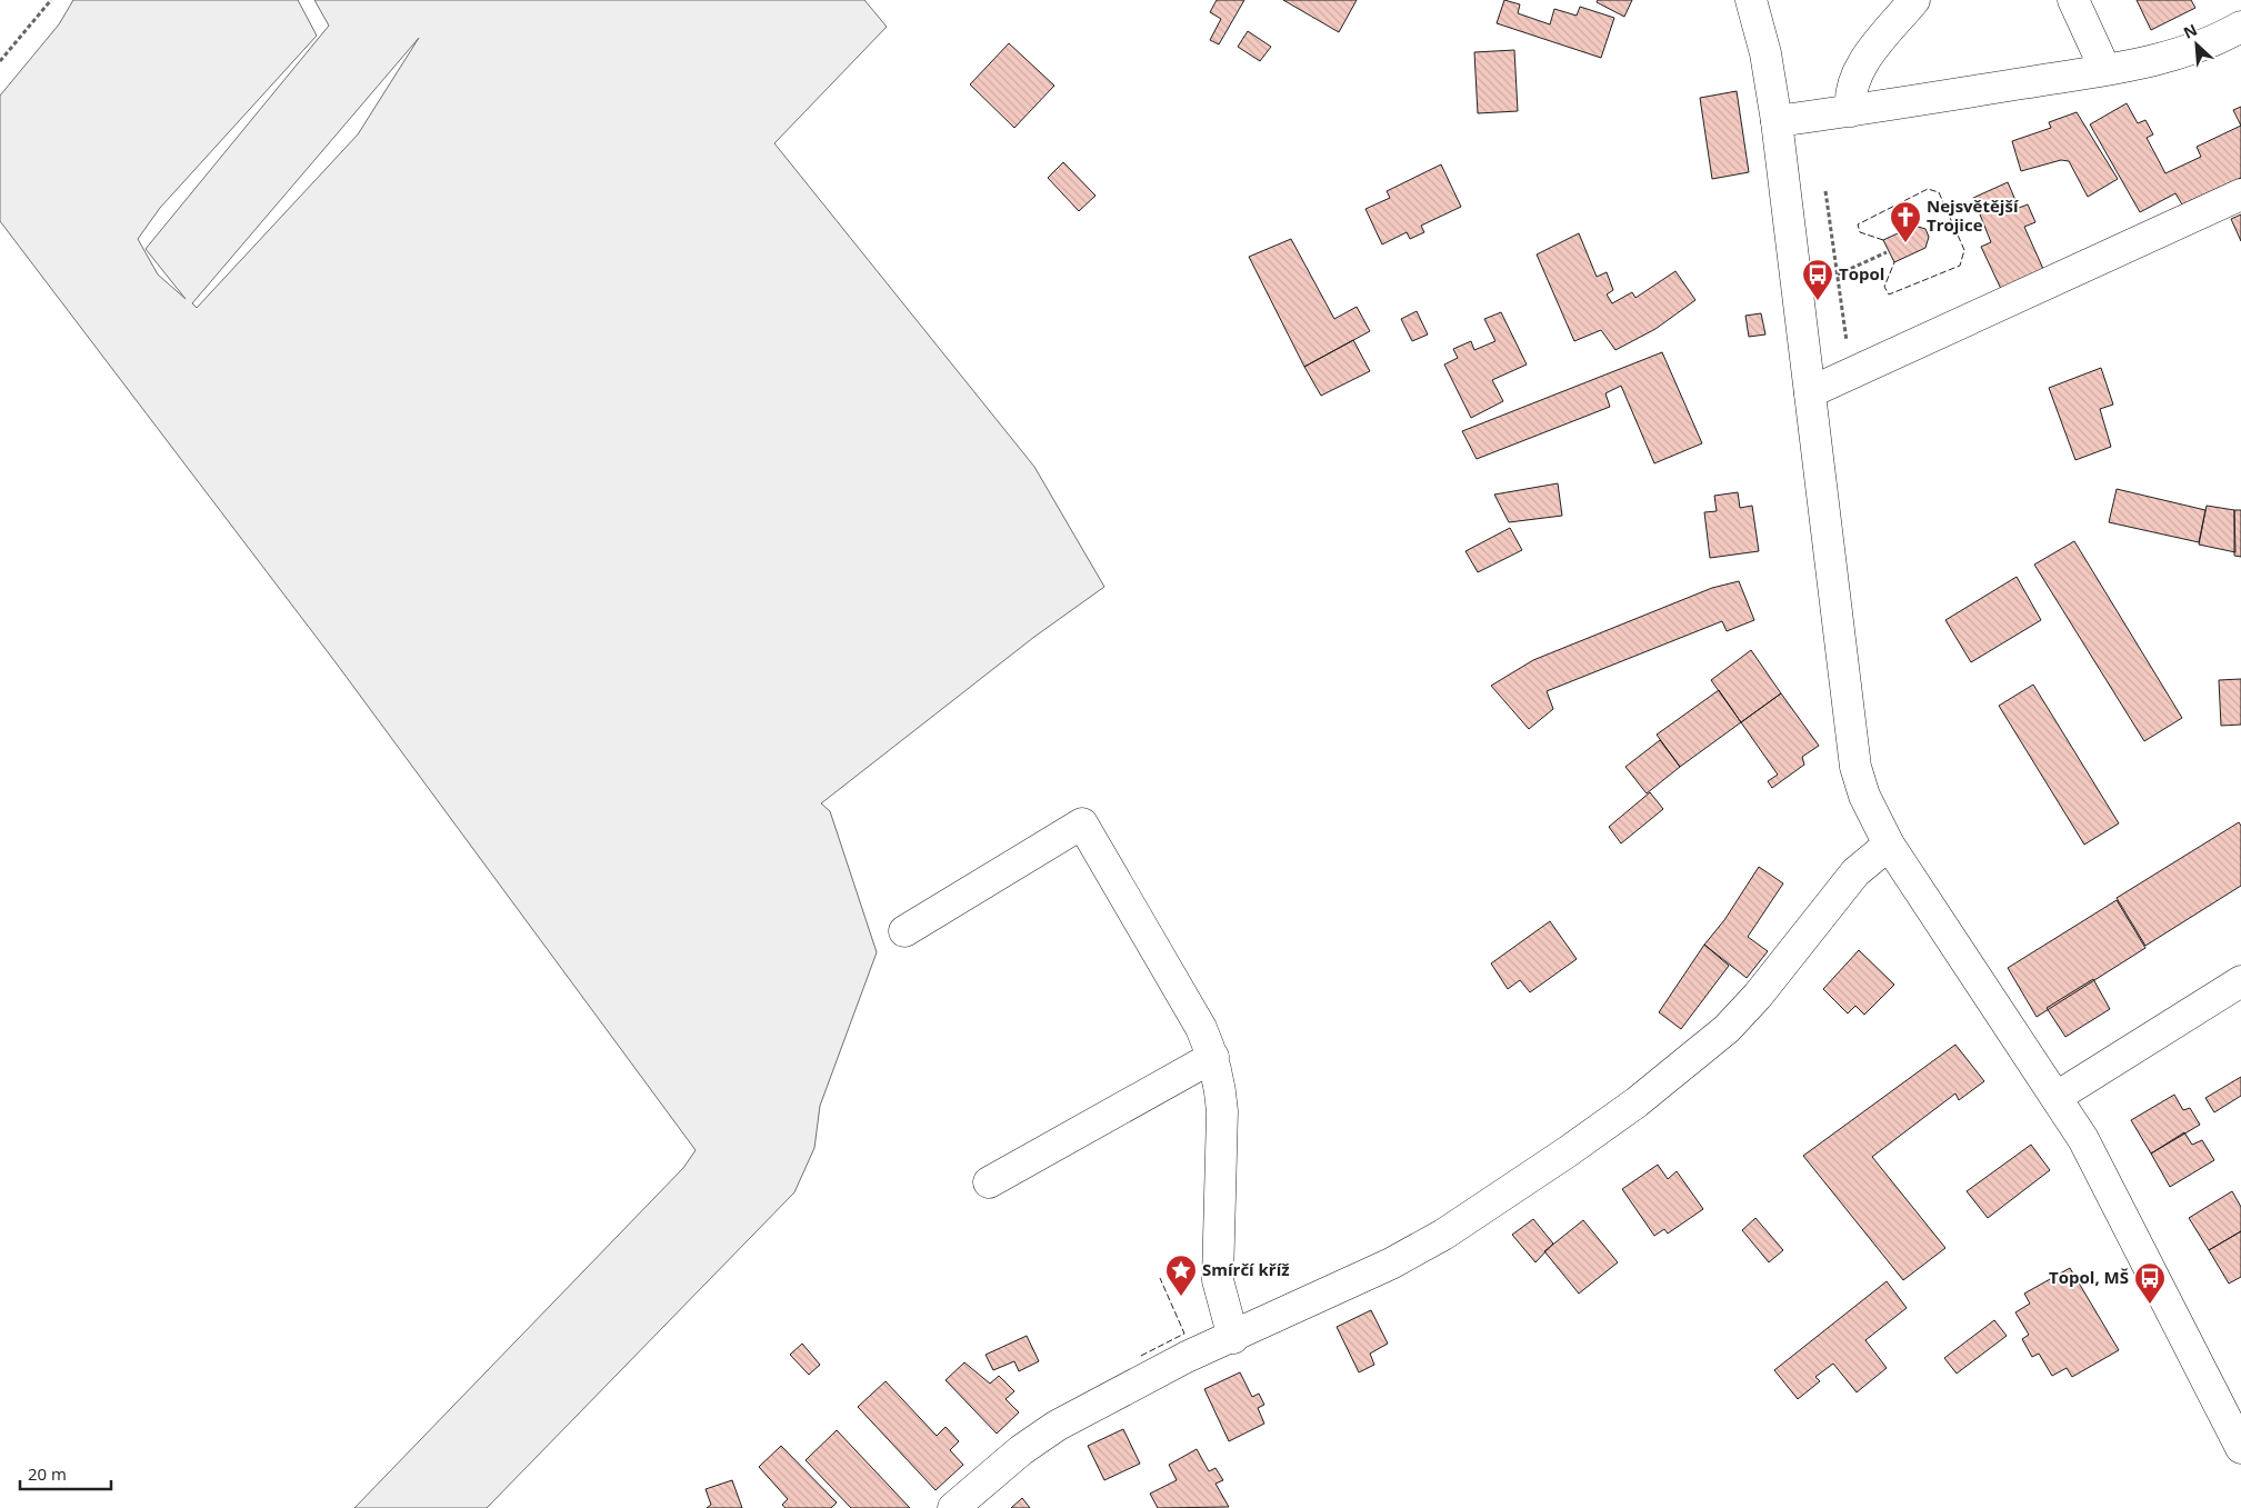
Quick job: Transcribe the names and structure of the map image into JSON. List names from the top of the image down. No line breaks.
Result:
{"places":{"church":["Nejsvětější Trojice"],"bus stop":["Topol","Topol, MŠ"],"place":["Smírčí kříž"]},"scale_bar":"20 m","north":"top left"}
